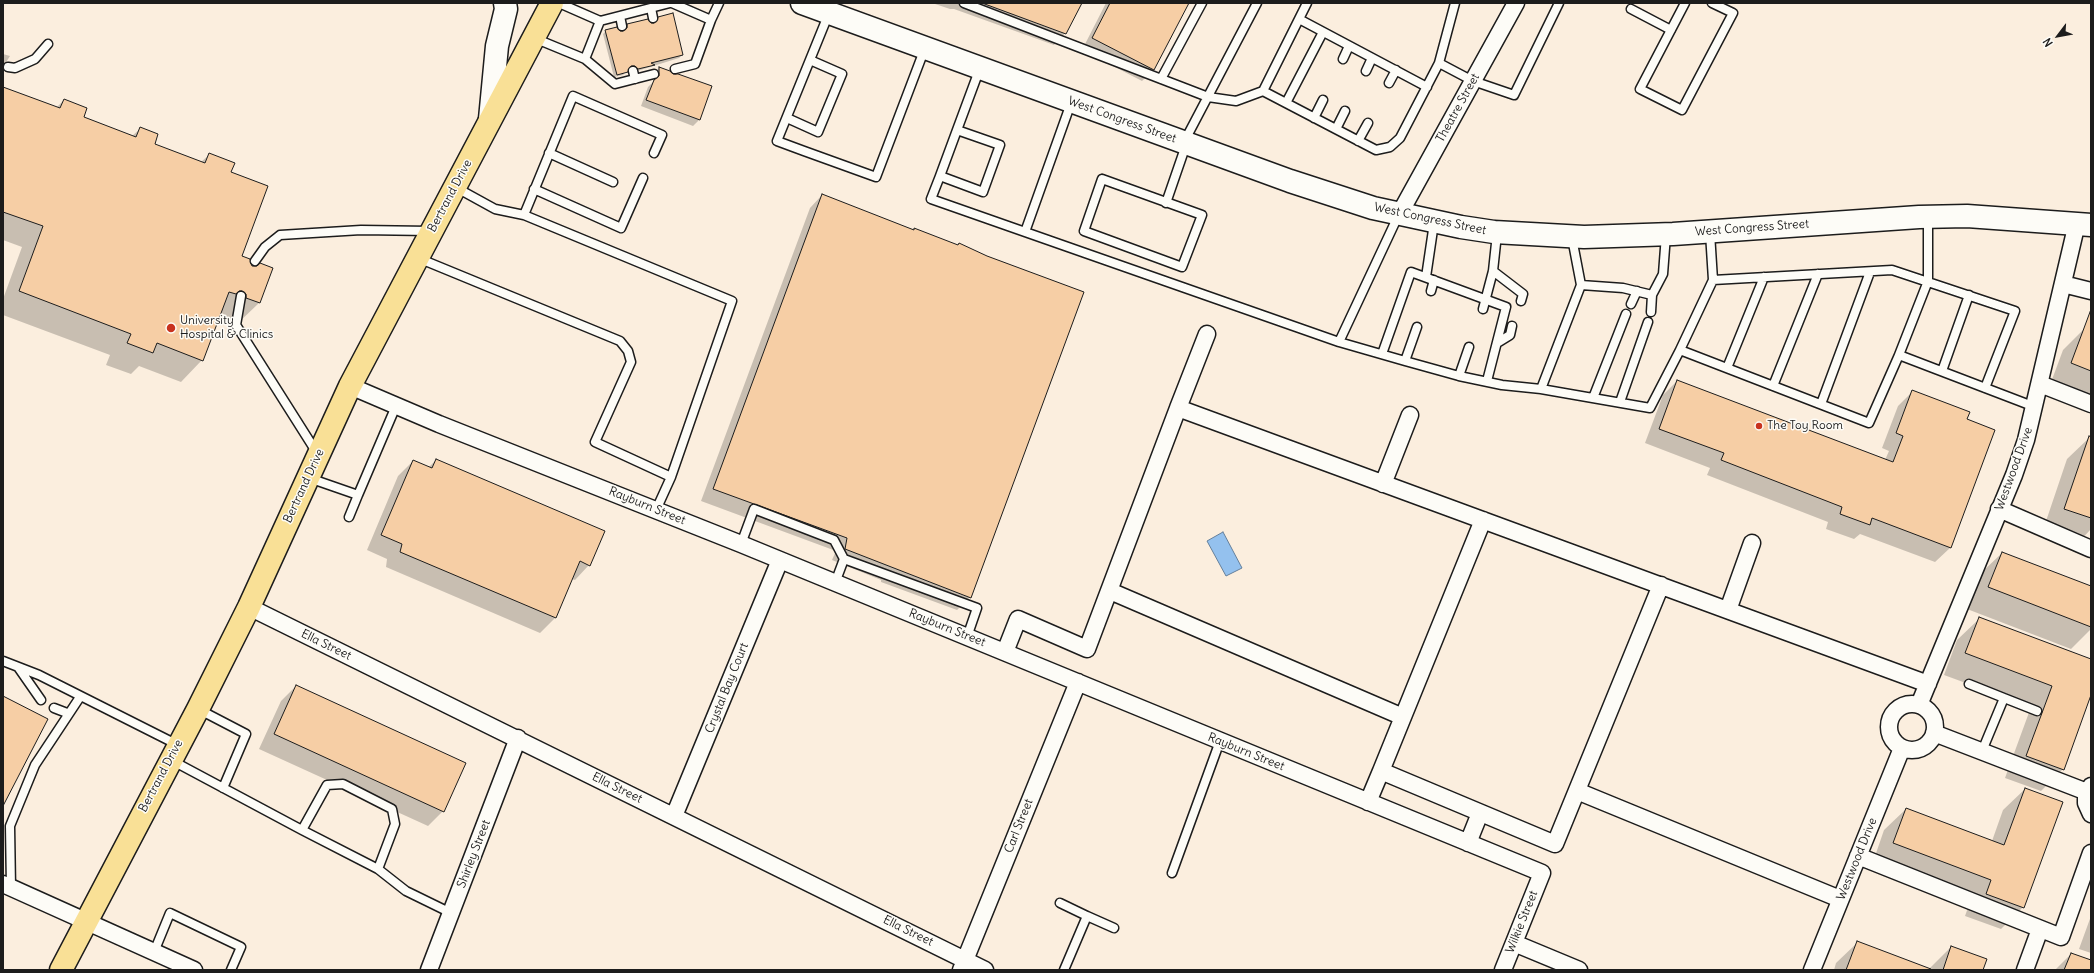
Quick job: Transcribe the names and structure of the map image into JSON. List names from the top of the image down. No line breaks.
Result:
{"streets":{"main road":["West Congress Street","Bertrand Drive"],"street":["Theatre Street","Westwood Drive","Rayburn Street","Ella Street","Crystal Bay Court","Carl Street","Shirley Street","Wilkie Street"]},"crossings":[["Theatre Street","West Congress Street"],["West Congress Street","Westwood Drive"],["Bertrand Drive","Rayburn Street"],["Bertrand Drive","Ella Street"],["Rayburn Street","Crystal Bay Court"],["Rayburn Street","Carl Street"],["Rayburn Street","Wilkie Street"],["Ella Street","Crystal Bay Court"],["Ella Street","Carl Street"],["Ella Street","Shirley Street"]],"places":["University Hospital & Clinics","The Toy Room"],"north":"bottom left"}
